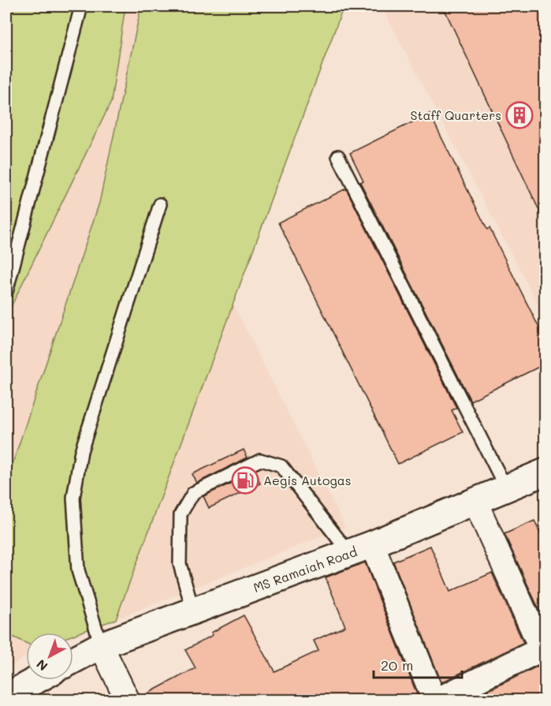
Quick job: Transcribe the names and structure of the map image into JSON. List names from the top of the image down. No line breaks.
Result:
{"streets":{"main road":["MS Ramaiah Road"]},"places":{"building":["Staff Quarters"],"fuel station":["Aegis Autogas"]},"scale_bar":"20 m","north":"bottom left"}
